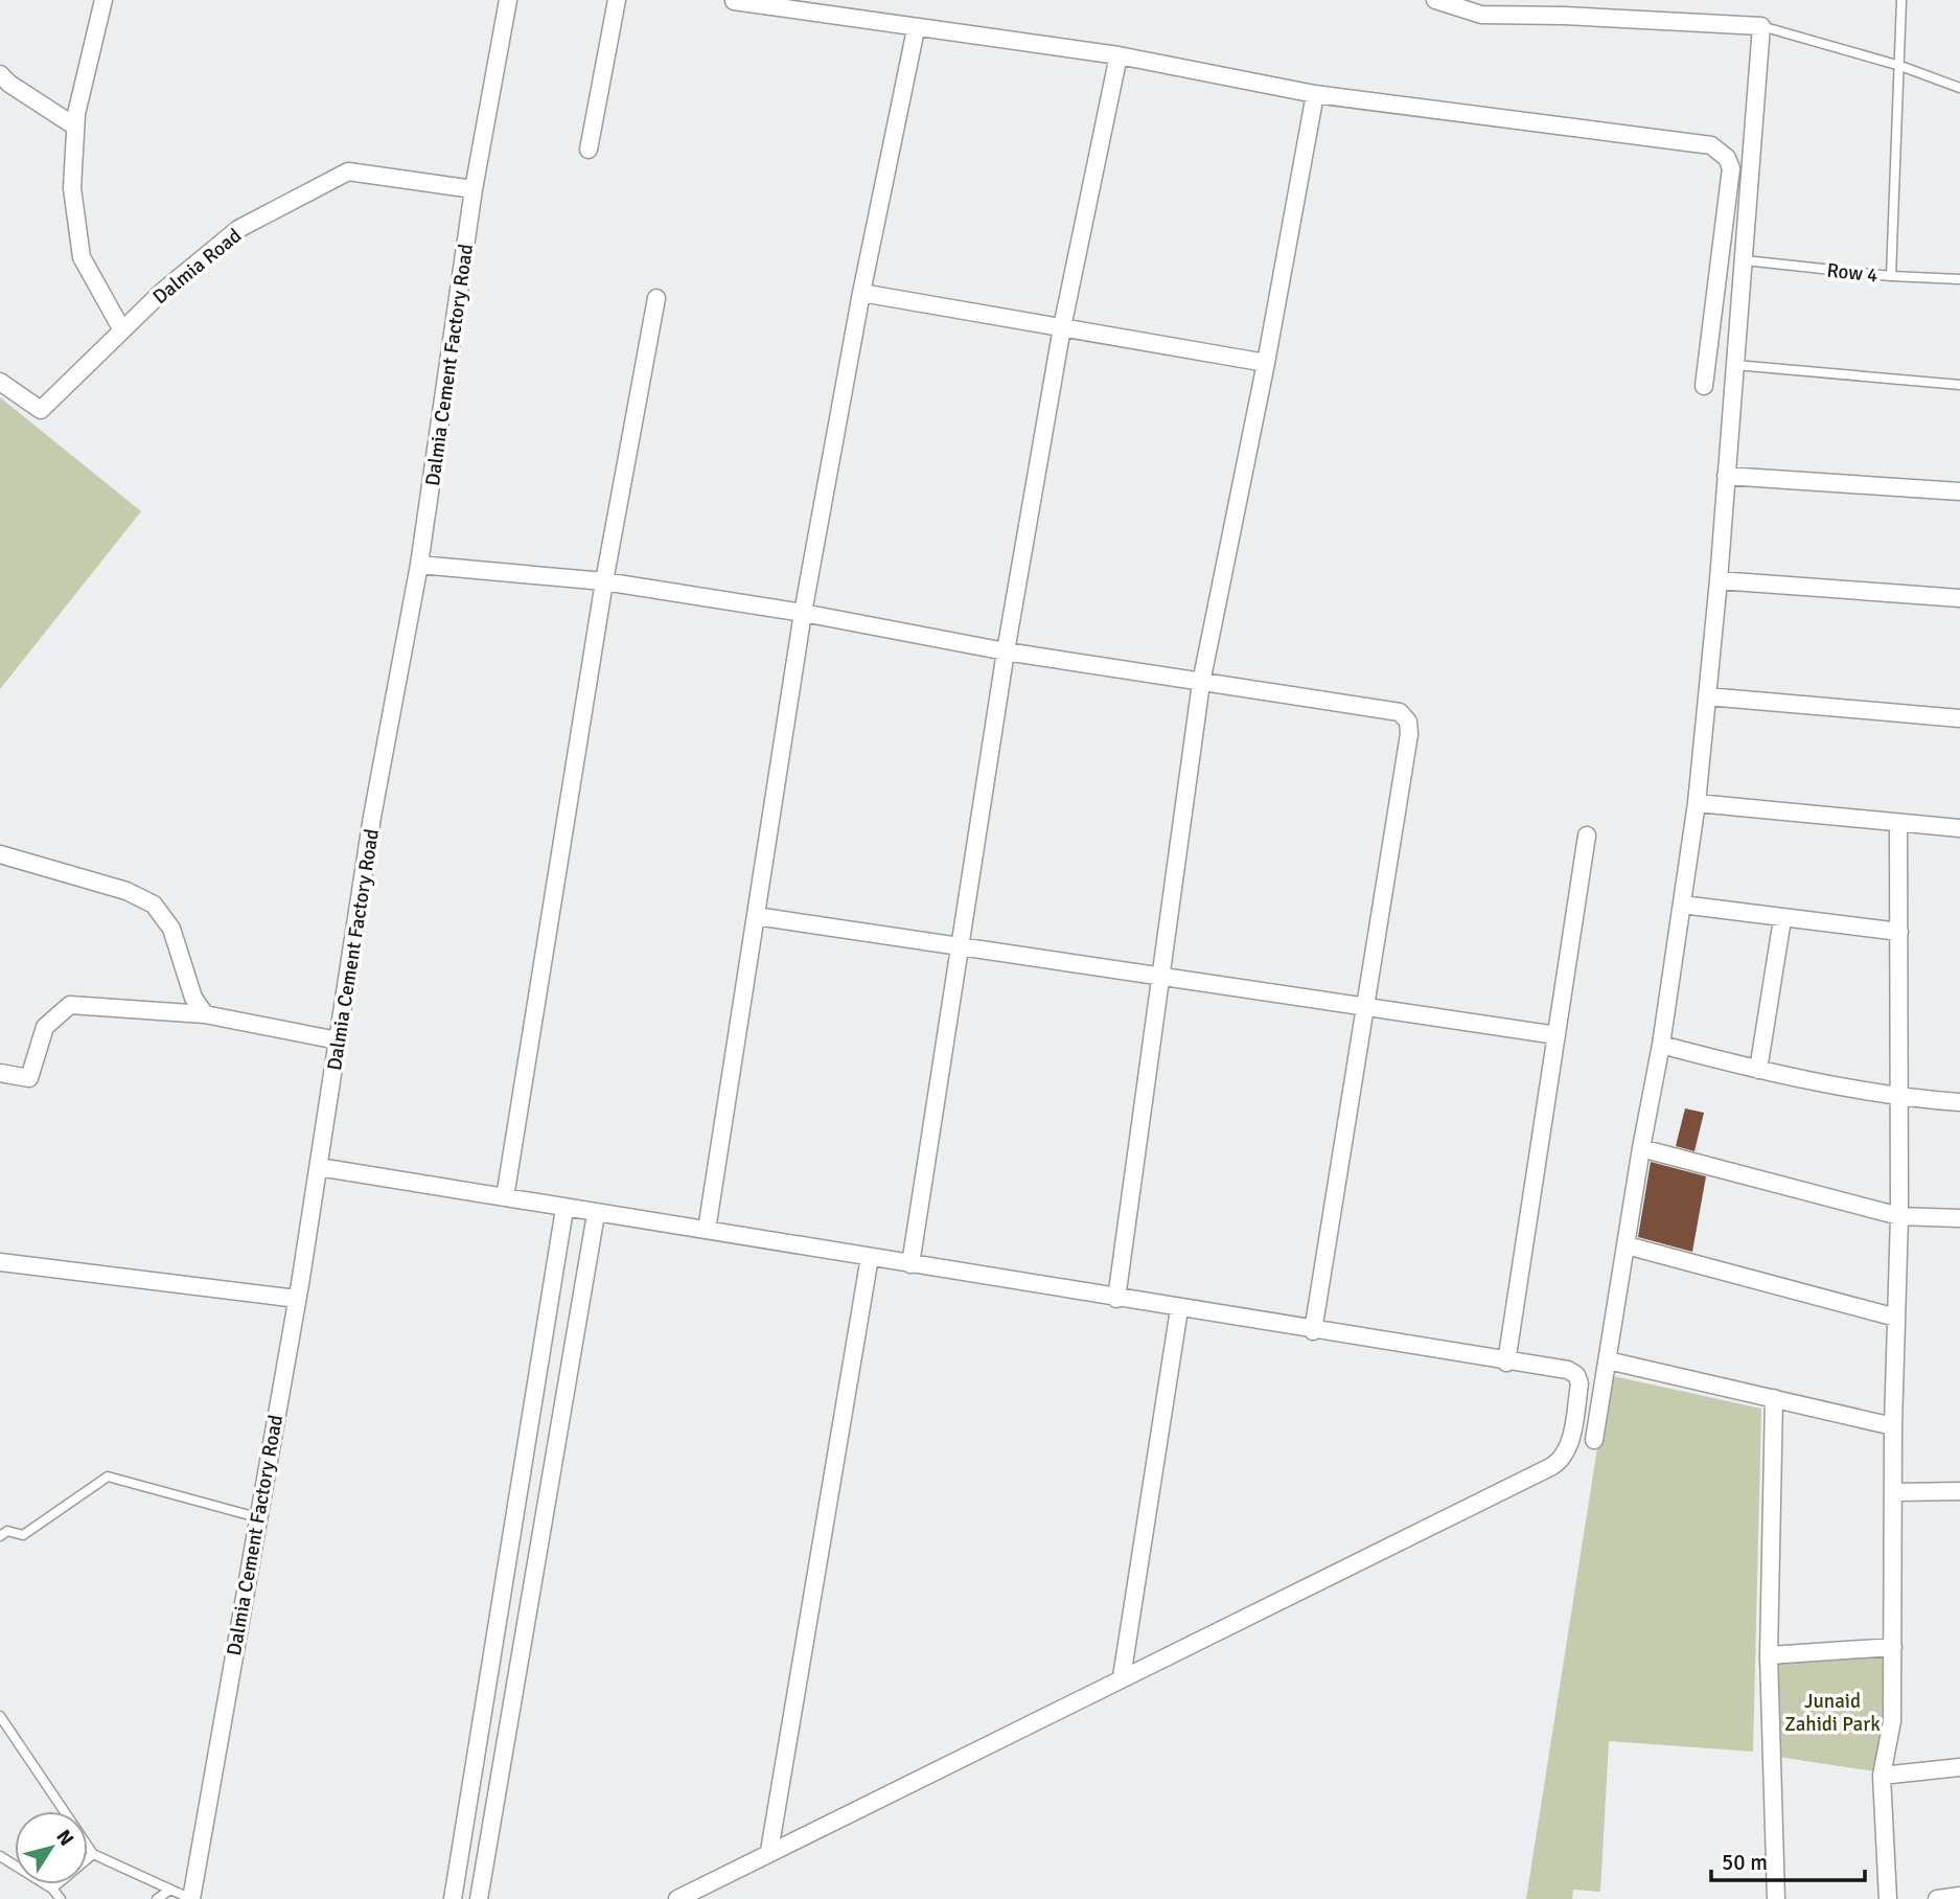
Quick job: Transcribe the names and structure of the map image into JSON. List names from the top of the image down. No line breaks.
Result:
{"streets":{"street":["Dalmia Road","Dalmia Cement Factory Road"],"lane":["Row 4"]},"crossings":[["Dalmia Road","Dalmia Cement Factory Road"]],"parks":["Junaid Zahidi Park"],"scale_bar":"50 m","north":"top right"}
